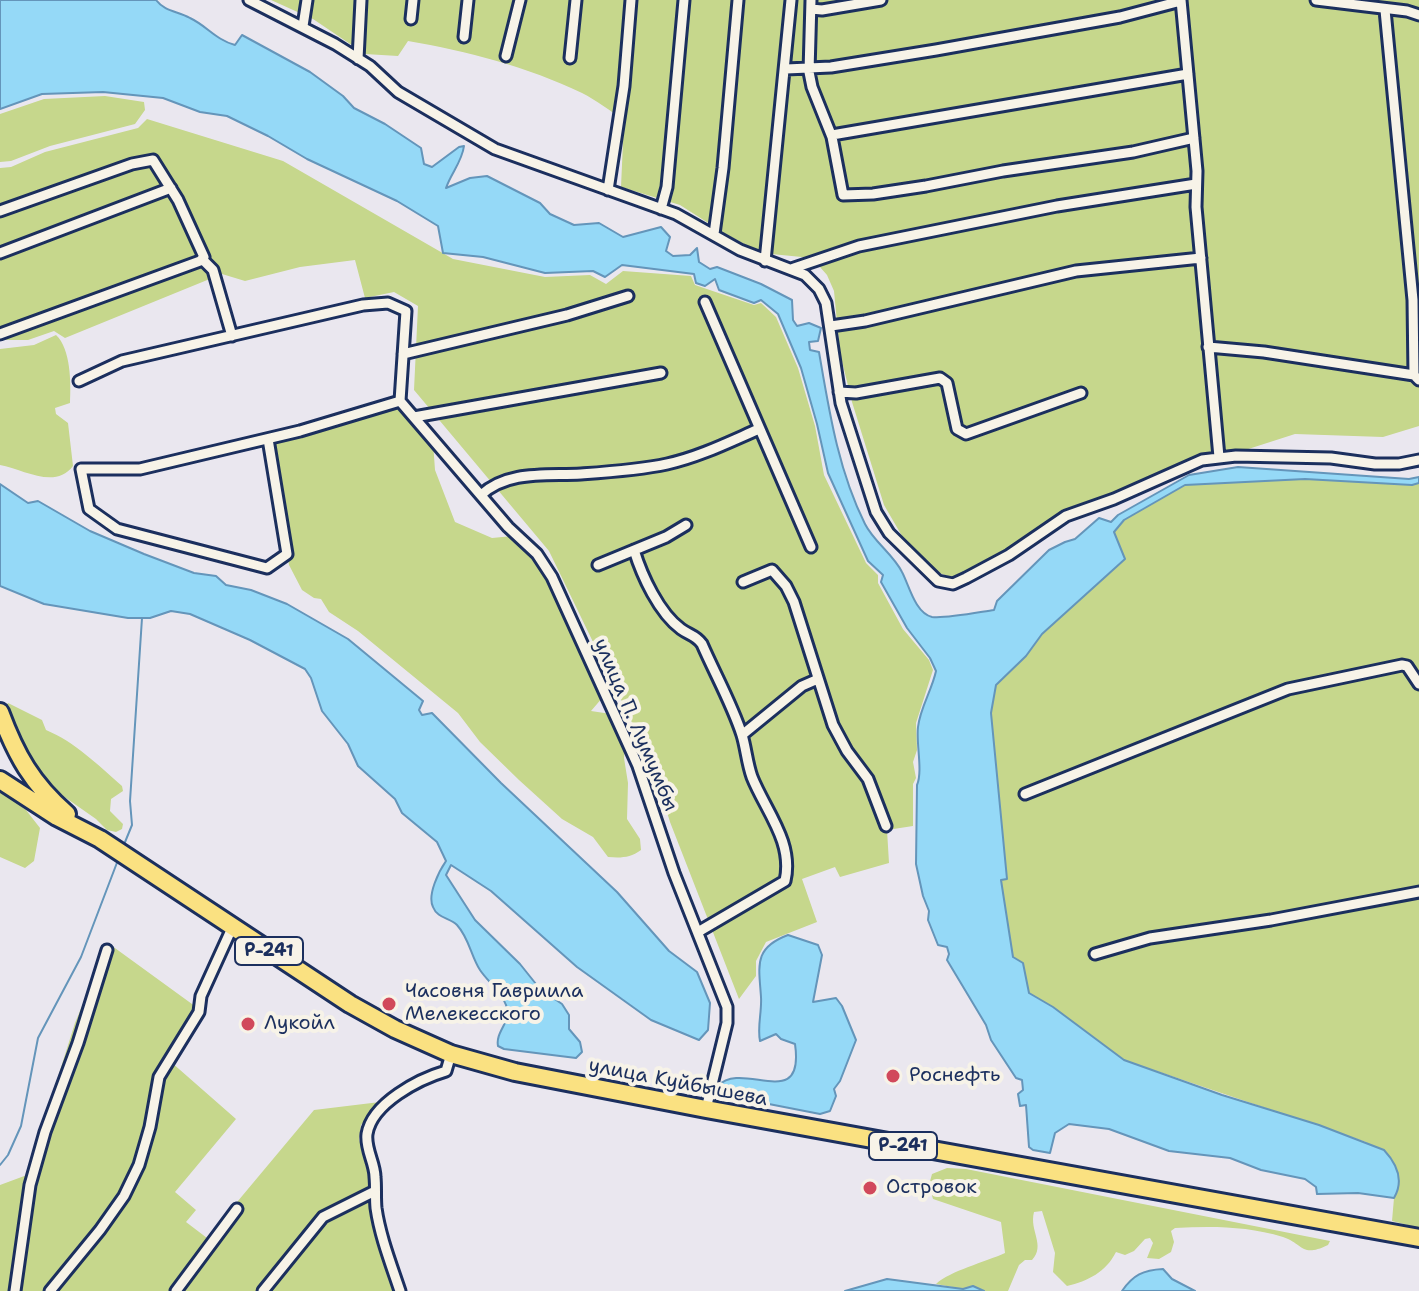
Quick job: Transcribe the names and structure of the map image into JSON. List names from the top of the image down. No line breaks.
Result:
{"streets":{"highway":["Р-241","улица Куйбышева"],"street":["улица П. Лумумбы"]},"crossings":[["улица П. Лумумбы","улица Куйбышева"],["Р-241","улица Куйбышева"]],"places":["Часовня Гавриила Мелекесского","Лукойл","Роснефть","Островок"]}
